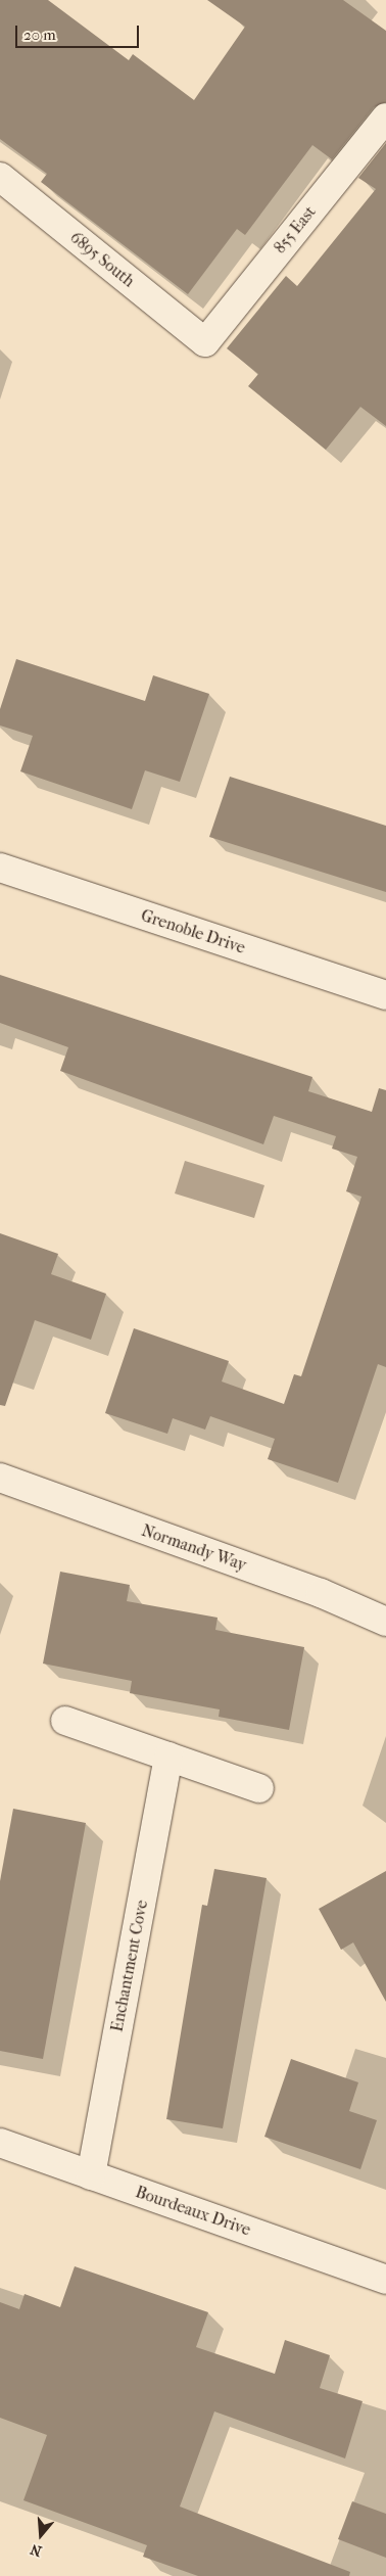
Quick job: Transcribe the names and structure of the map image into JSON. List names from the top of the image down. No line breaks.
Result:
{"streets":{"street":["855 East","6895 South","Grenoble Drive","Normandy Way","Enchantment Cove","Bourdeaux Drive"]},"crossings":[["855 East","6895 South"],["Enchantment Cove","Bourdeaux Drive"]],"scale_bar":"20 m","north":"bottom"}
